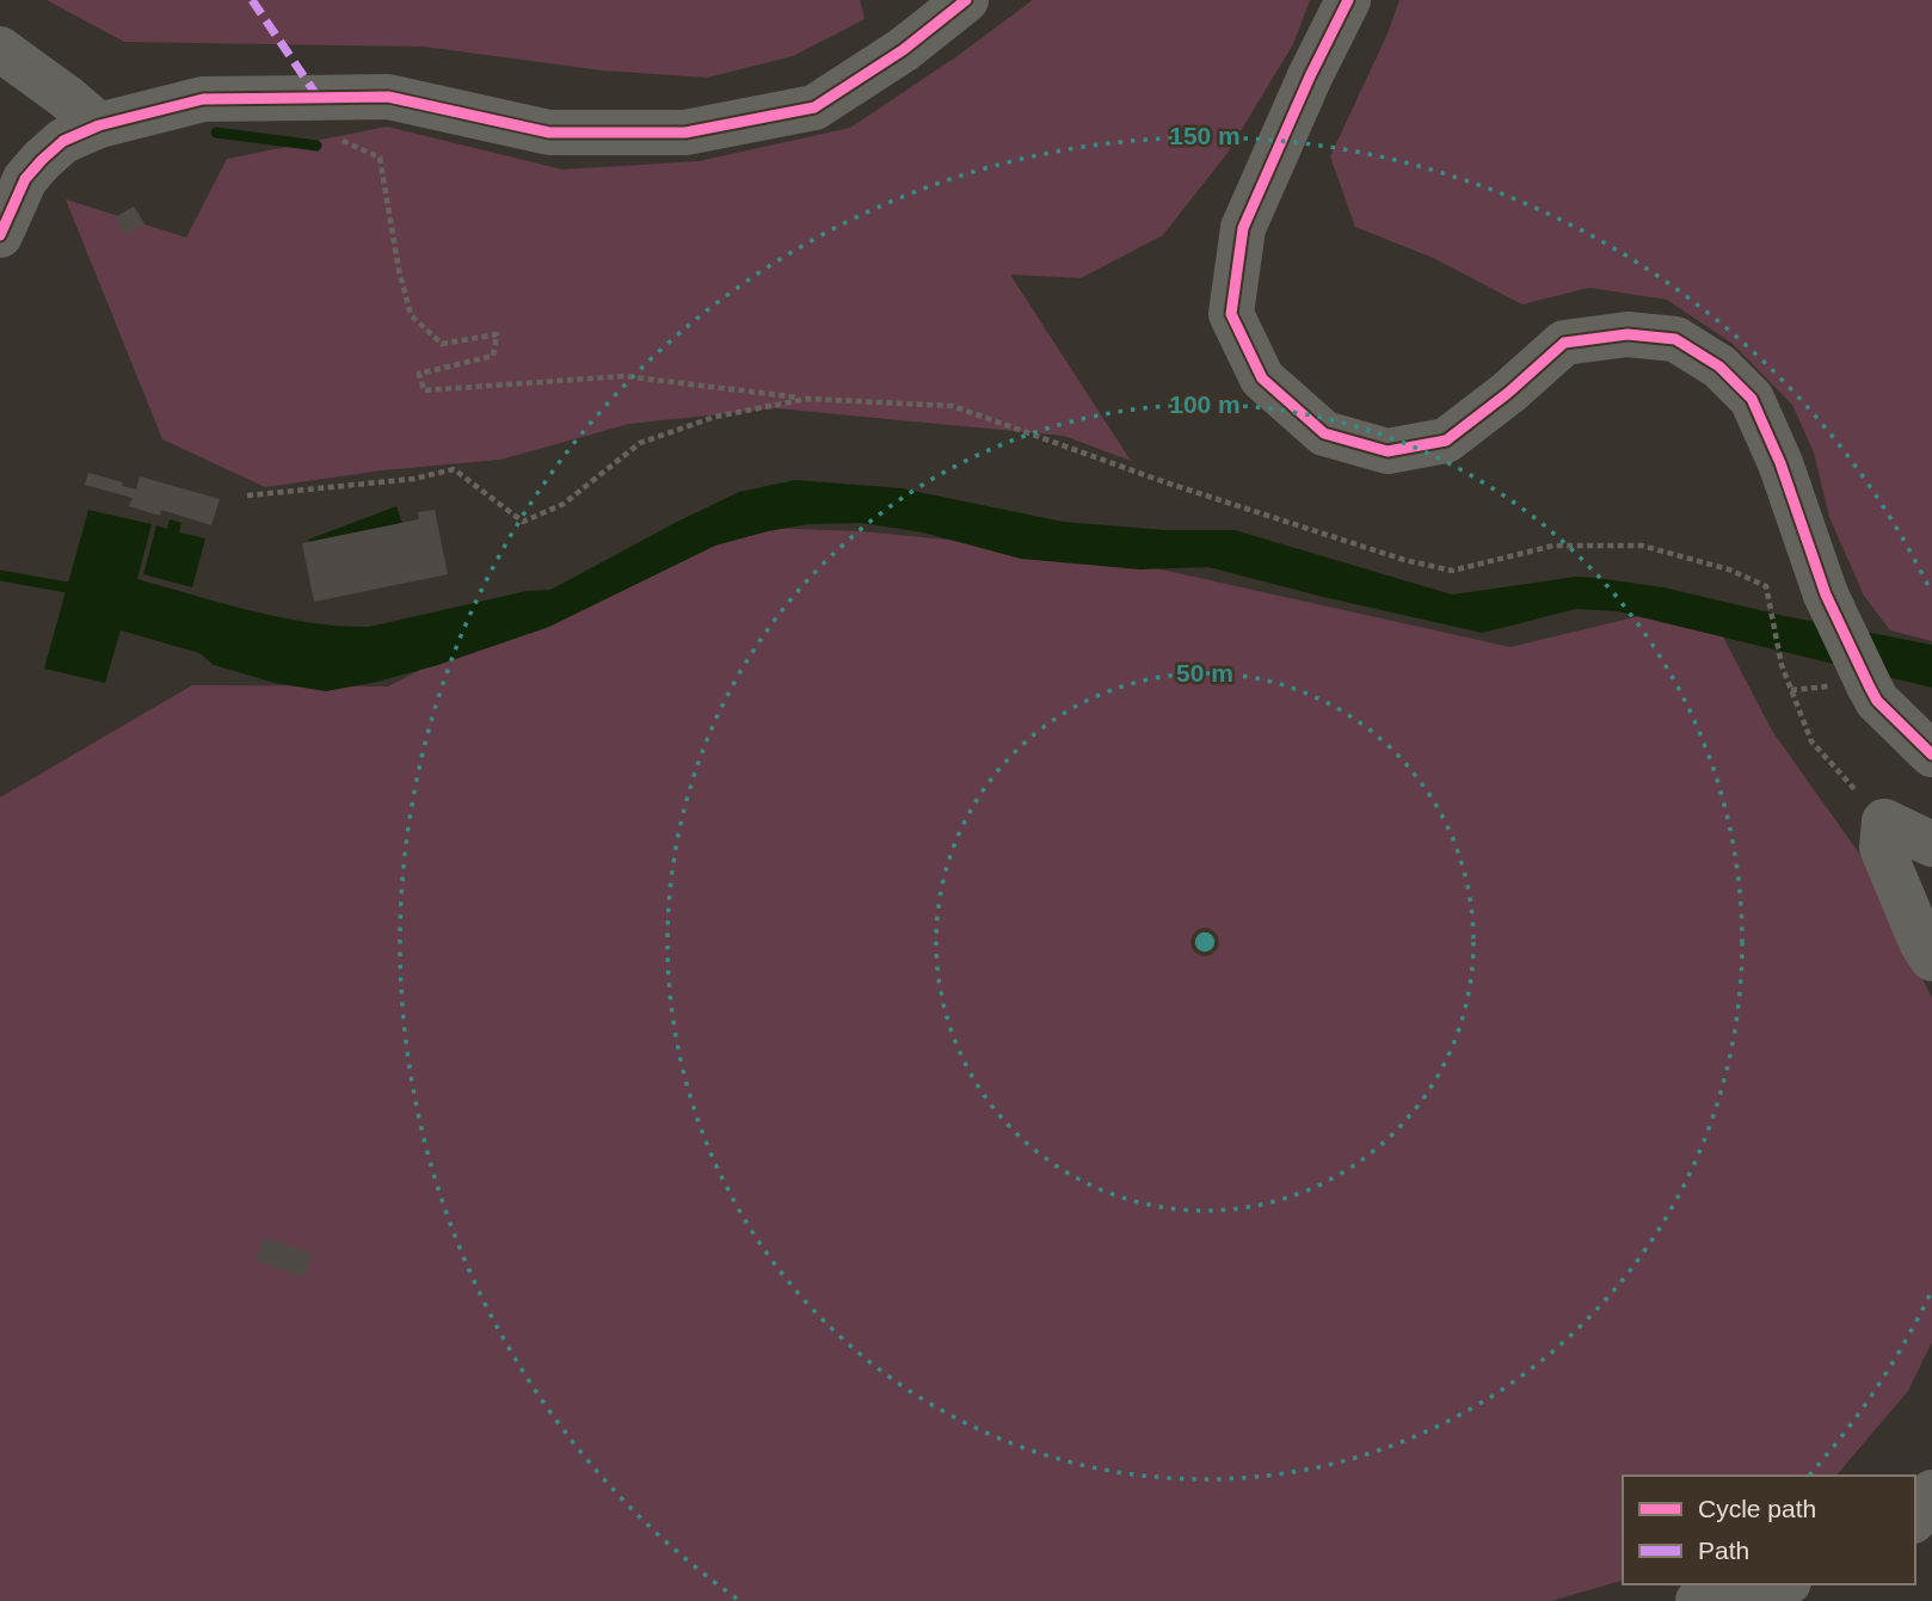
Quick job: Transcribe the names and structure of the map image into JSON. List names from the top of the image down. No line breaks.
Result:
{"legend":["Cycle path","Path"],"rings":["150 m","100 m","50 m"]}
